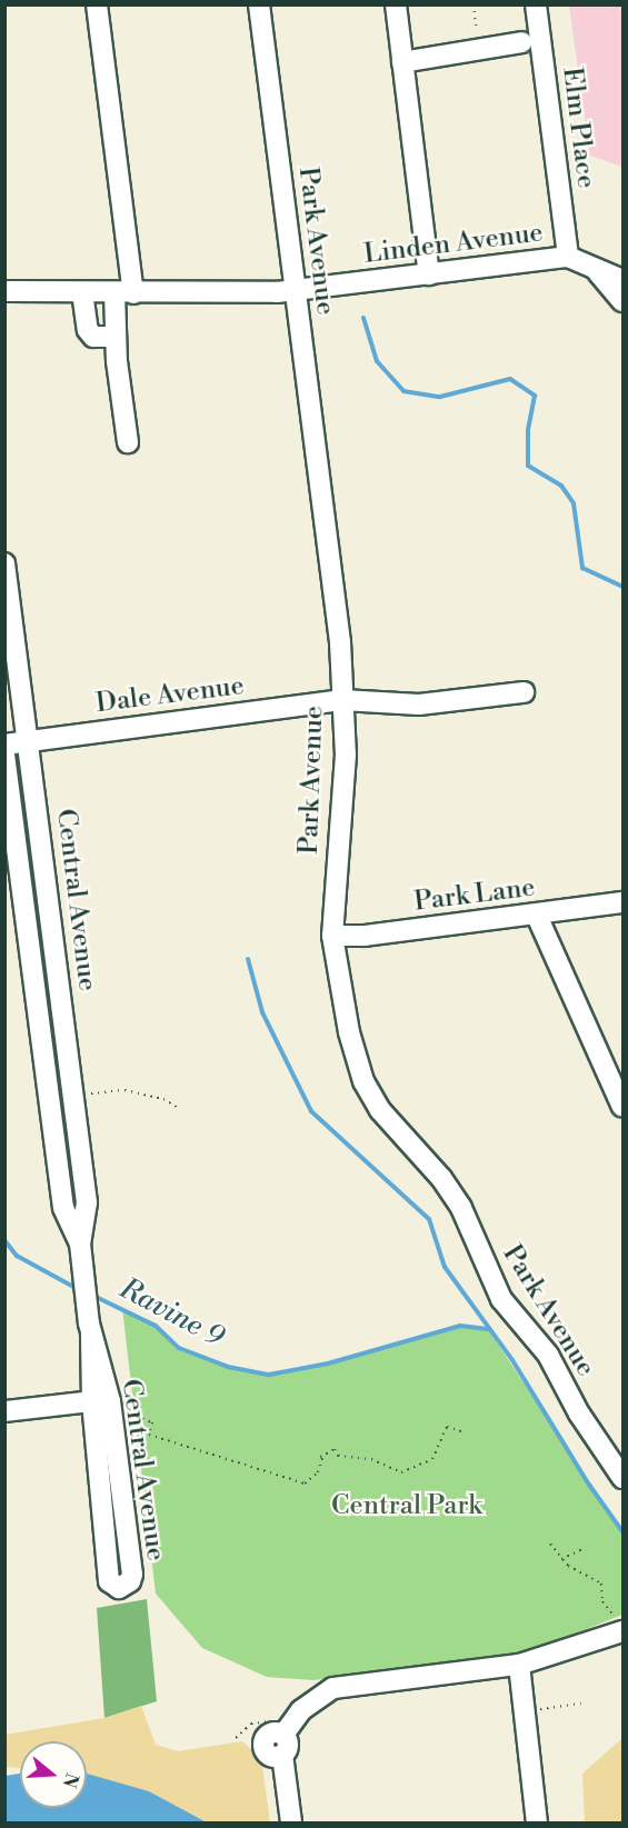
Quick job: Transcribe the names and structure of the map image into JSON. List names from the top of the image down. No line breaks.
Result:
{"streets":{"street":["Elm Place","Park Avenue","Linden Avenue","Dale Avenue","Park Lane","Central Avenue"]},"crossings":[["Elm Place","Linden Avenue"],["Park Avenue","Linden Avenue"],["Park Avenue","Dale Avenue"],["Park Avenue","Park Lane"],["Dale Avenue","Central Avenue"]],"water":["Ravine 9"],"parks":["Central Park"],"north":"right"}
